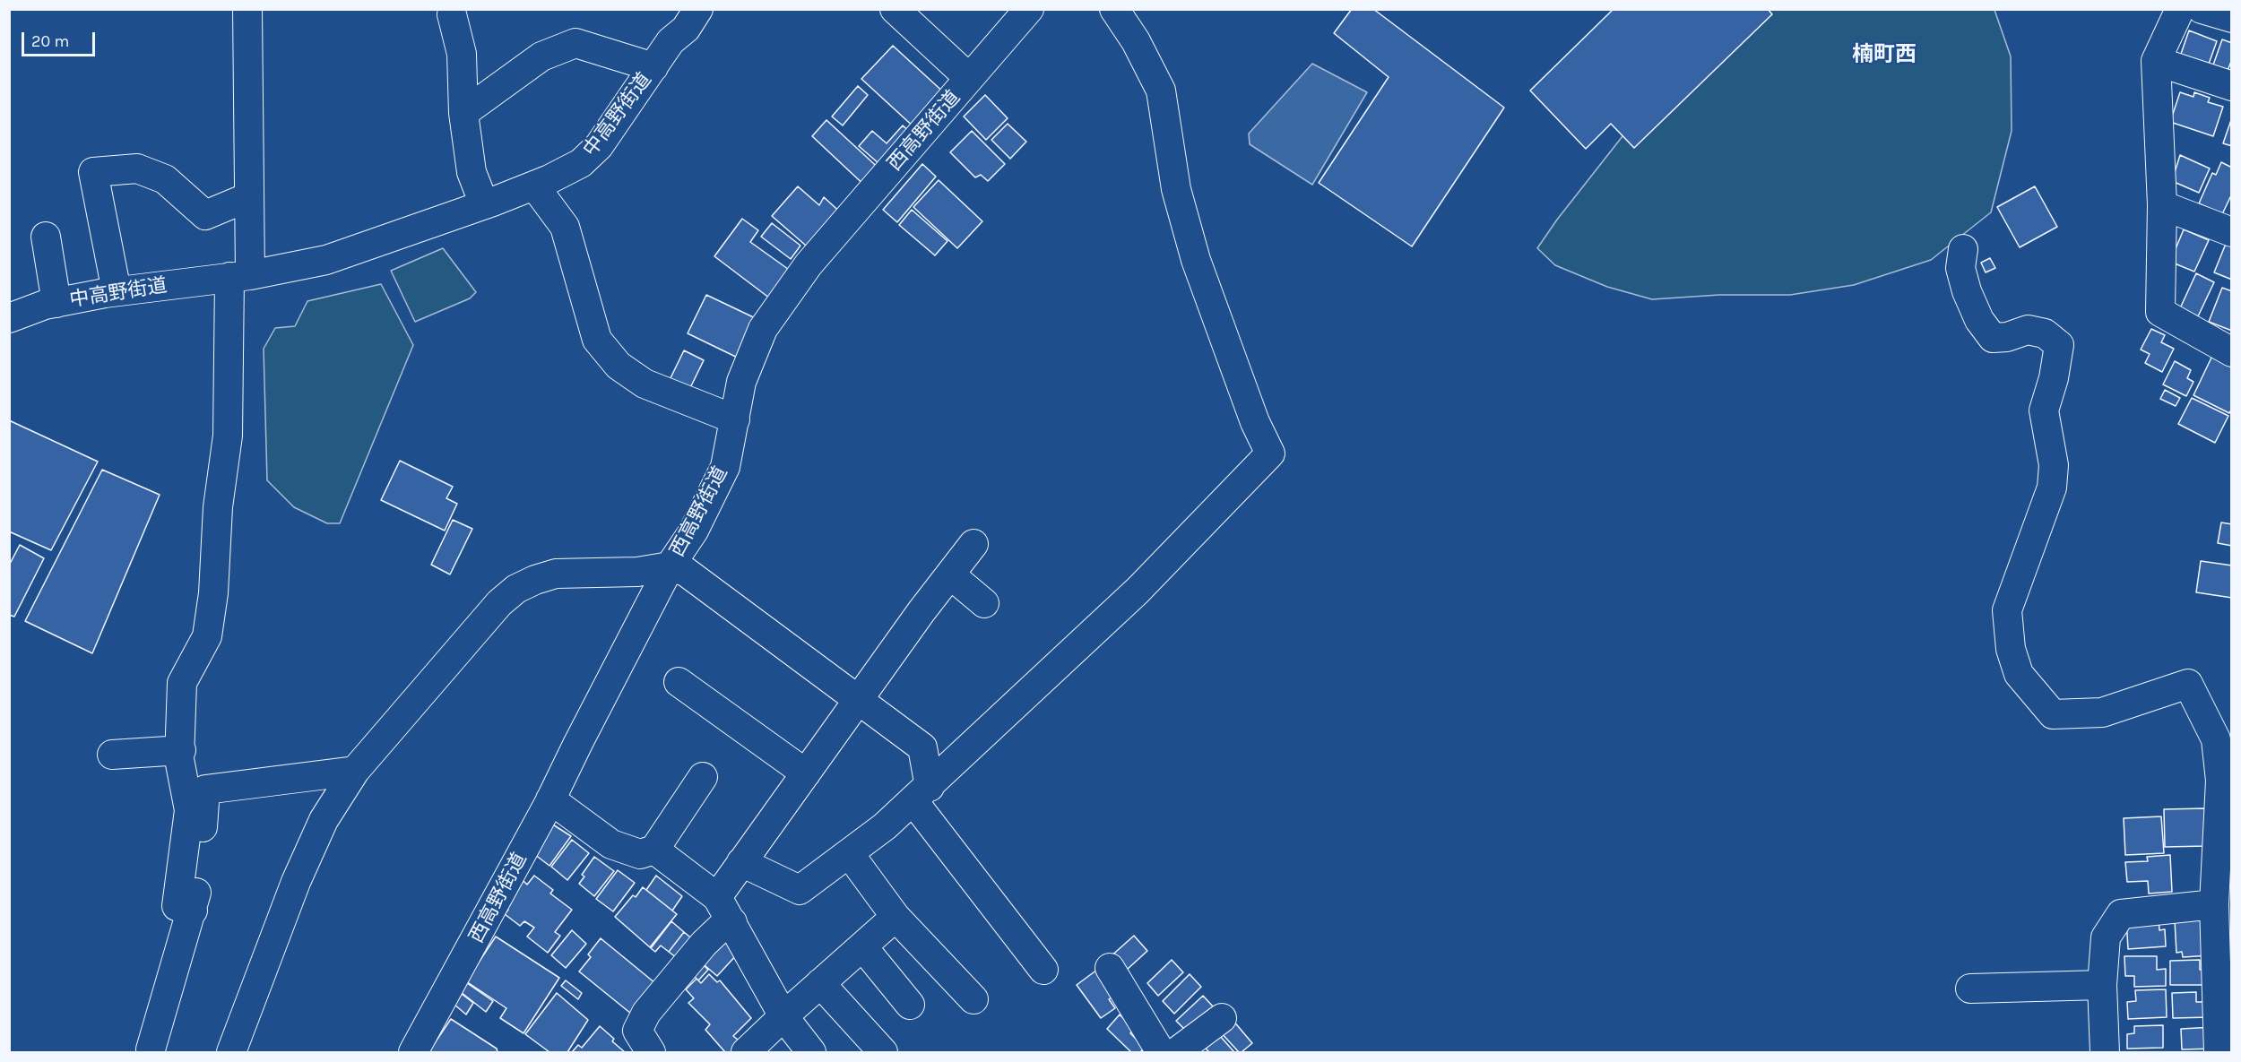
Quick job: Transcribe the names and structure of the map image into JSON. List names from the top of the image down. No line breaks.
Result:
{"streets":{"street":["中高野街道","西高野街道"]},"districts":["楠町西"],"scale_bar":"20 m"}
